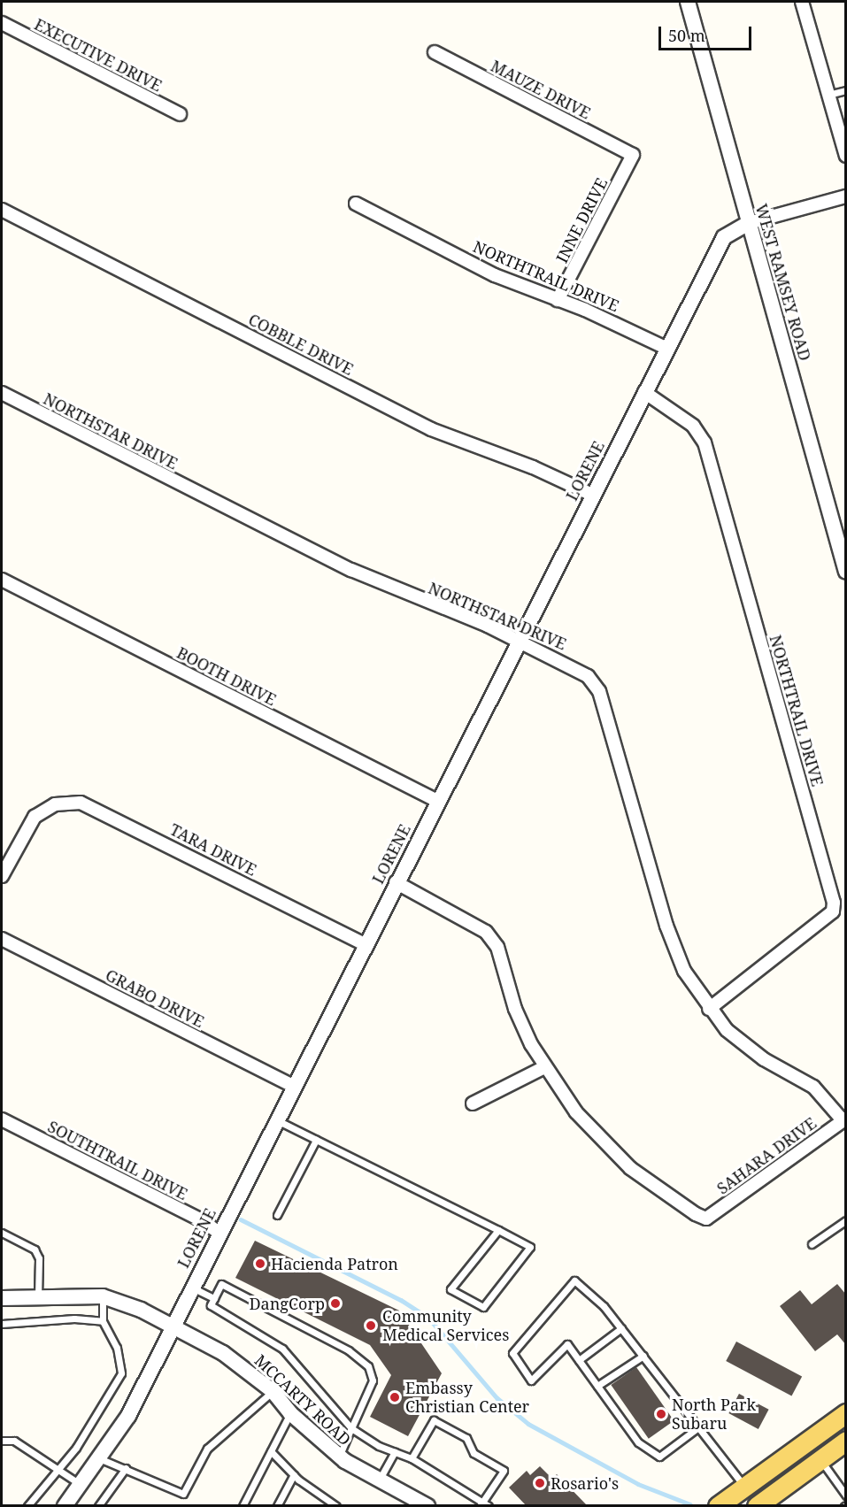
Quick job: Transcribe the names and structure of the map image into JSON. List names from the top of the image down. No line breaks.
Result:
{"streets":{"street":["EXECUTIVE DRIVE","MAUZE DRIVE","INNE DRIVE","NORTHTRAIL DRIVE","WEST RAMSEY ROAD","COBBLE DRIVE","NORTHSTAR DRIVE","LORENE","BOOTH DRIVE","TARA DRIVE","GRABO DRIVE","SAHARA DRIVE","SOUTHTRAIL DRIVE","MCCARTY ROAD"]},"crossings":[["MAUZE DRIVE","INNE DRIVE"],["INNE DRIVE","NORTHTRAIL DRIVE"],["NORTHTRAIL DRIVE","NORTHSTAR DRIVE"],["NORTHTRAIL DRIVE","LORENE"],["WEST RAMSEY ROAD","LORENE"],["COBBLE DRIVE","LORENE"],["NORTHSTAR DRIVE","LORENE"],["NORTHSTAR DRIVE","SAHARA DRIVE"],["LORENE","BOOTH DRIVE"],["LORENE","TARA DRIVE"],["LORENE","GRABO DRIVE"],["LORENE","SOUTHTRAIL DRIVE"],["LORENE","MCCARTY ROAD"]],"places":["Hacienda Patron","DangCorp","Community Medical Services","Embassy Christian Center","North Park Subaru","Rosario's"],"scale_bar":"50 m"}
